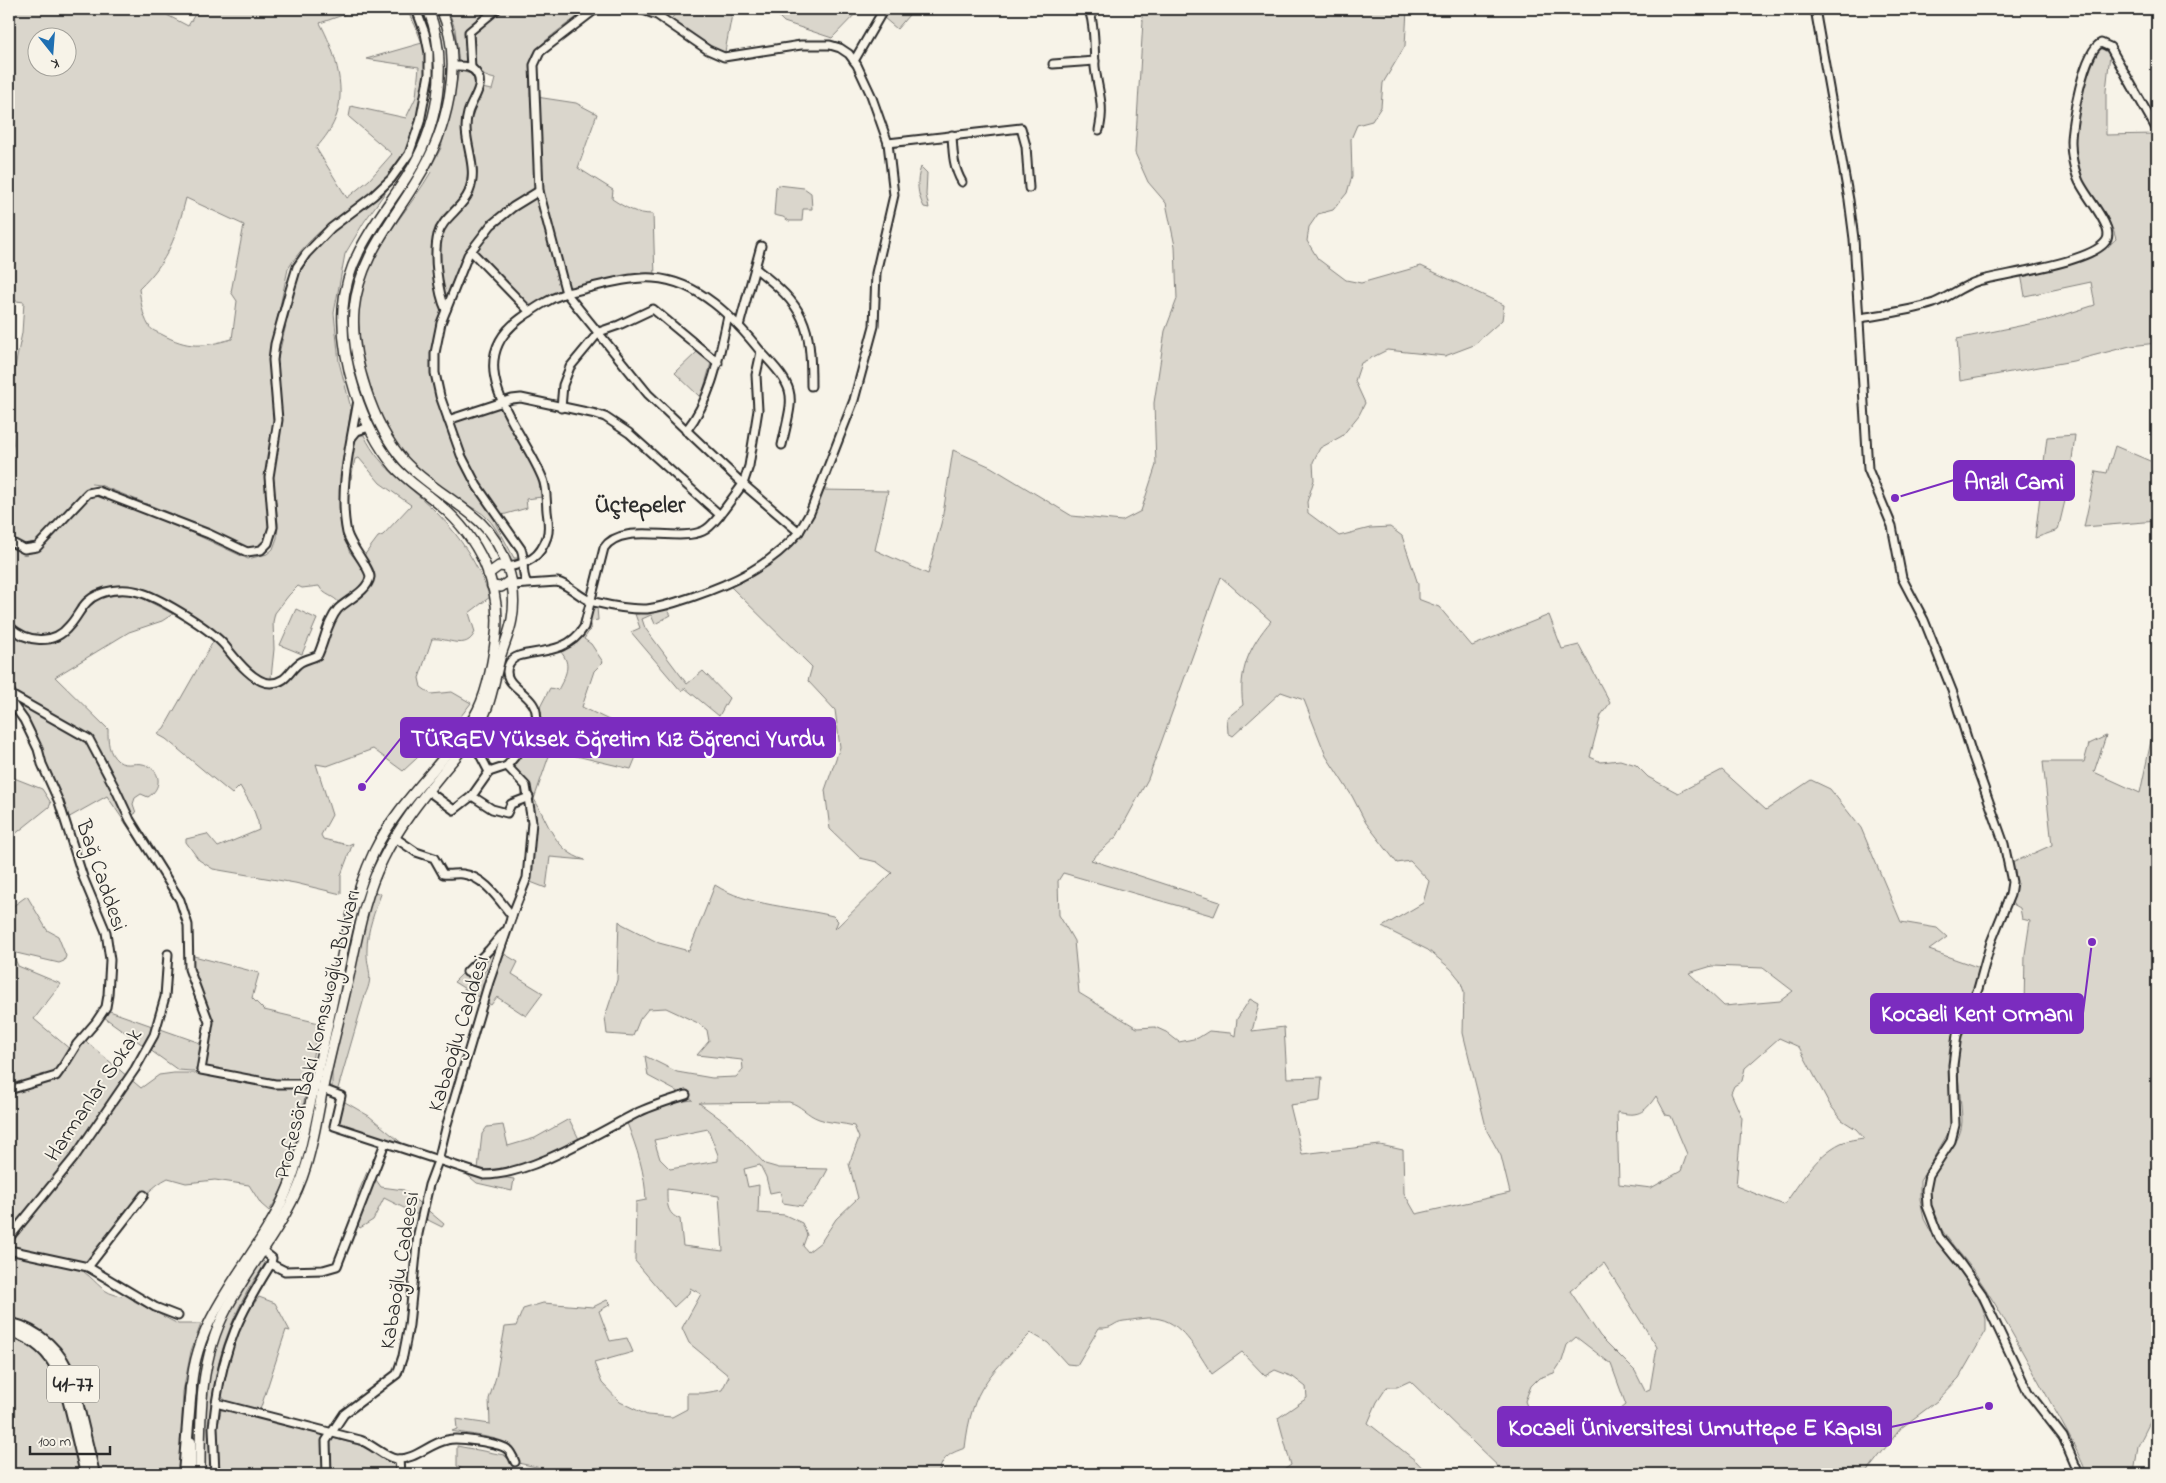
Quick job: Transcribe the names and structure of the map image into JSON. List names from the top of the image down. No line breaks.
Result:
{"streets":{"highway":["41-77"],"main road":["Profesör Baki Komsuoğlu Bulvarı"],"street":["Bağ Caddesi","Kabaoğlu Caddesi","Harmanlar Sokak","Kabaoğlu Cadeesi"]},"crossings":[["Kabaoğlu Caddesi","Kabaoğlu Cadeesi"]],"districts":["Üçtepeler"],"places":["Arızlı Cami","TÜRGEV Yüksek Öğretim Kız Öğrenci Yurdu","Kocaeli Kent Ormanı","Kocaeli Üniversitesi Umuttepe E Kapısı"],"scale_bar":"100 m","north":"bottom"}
